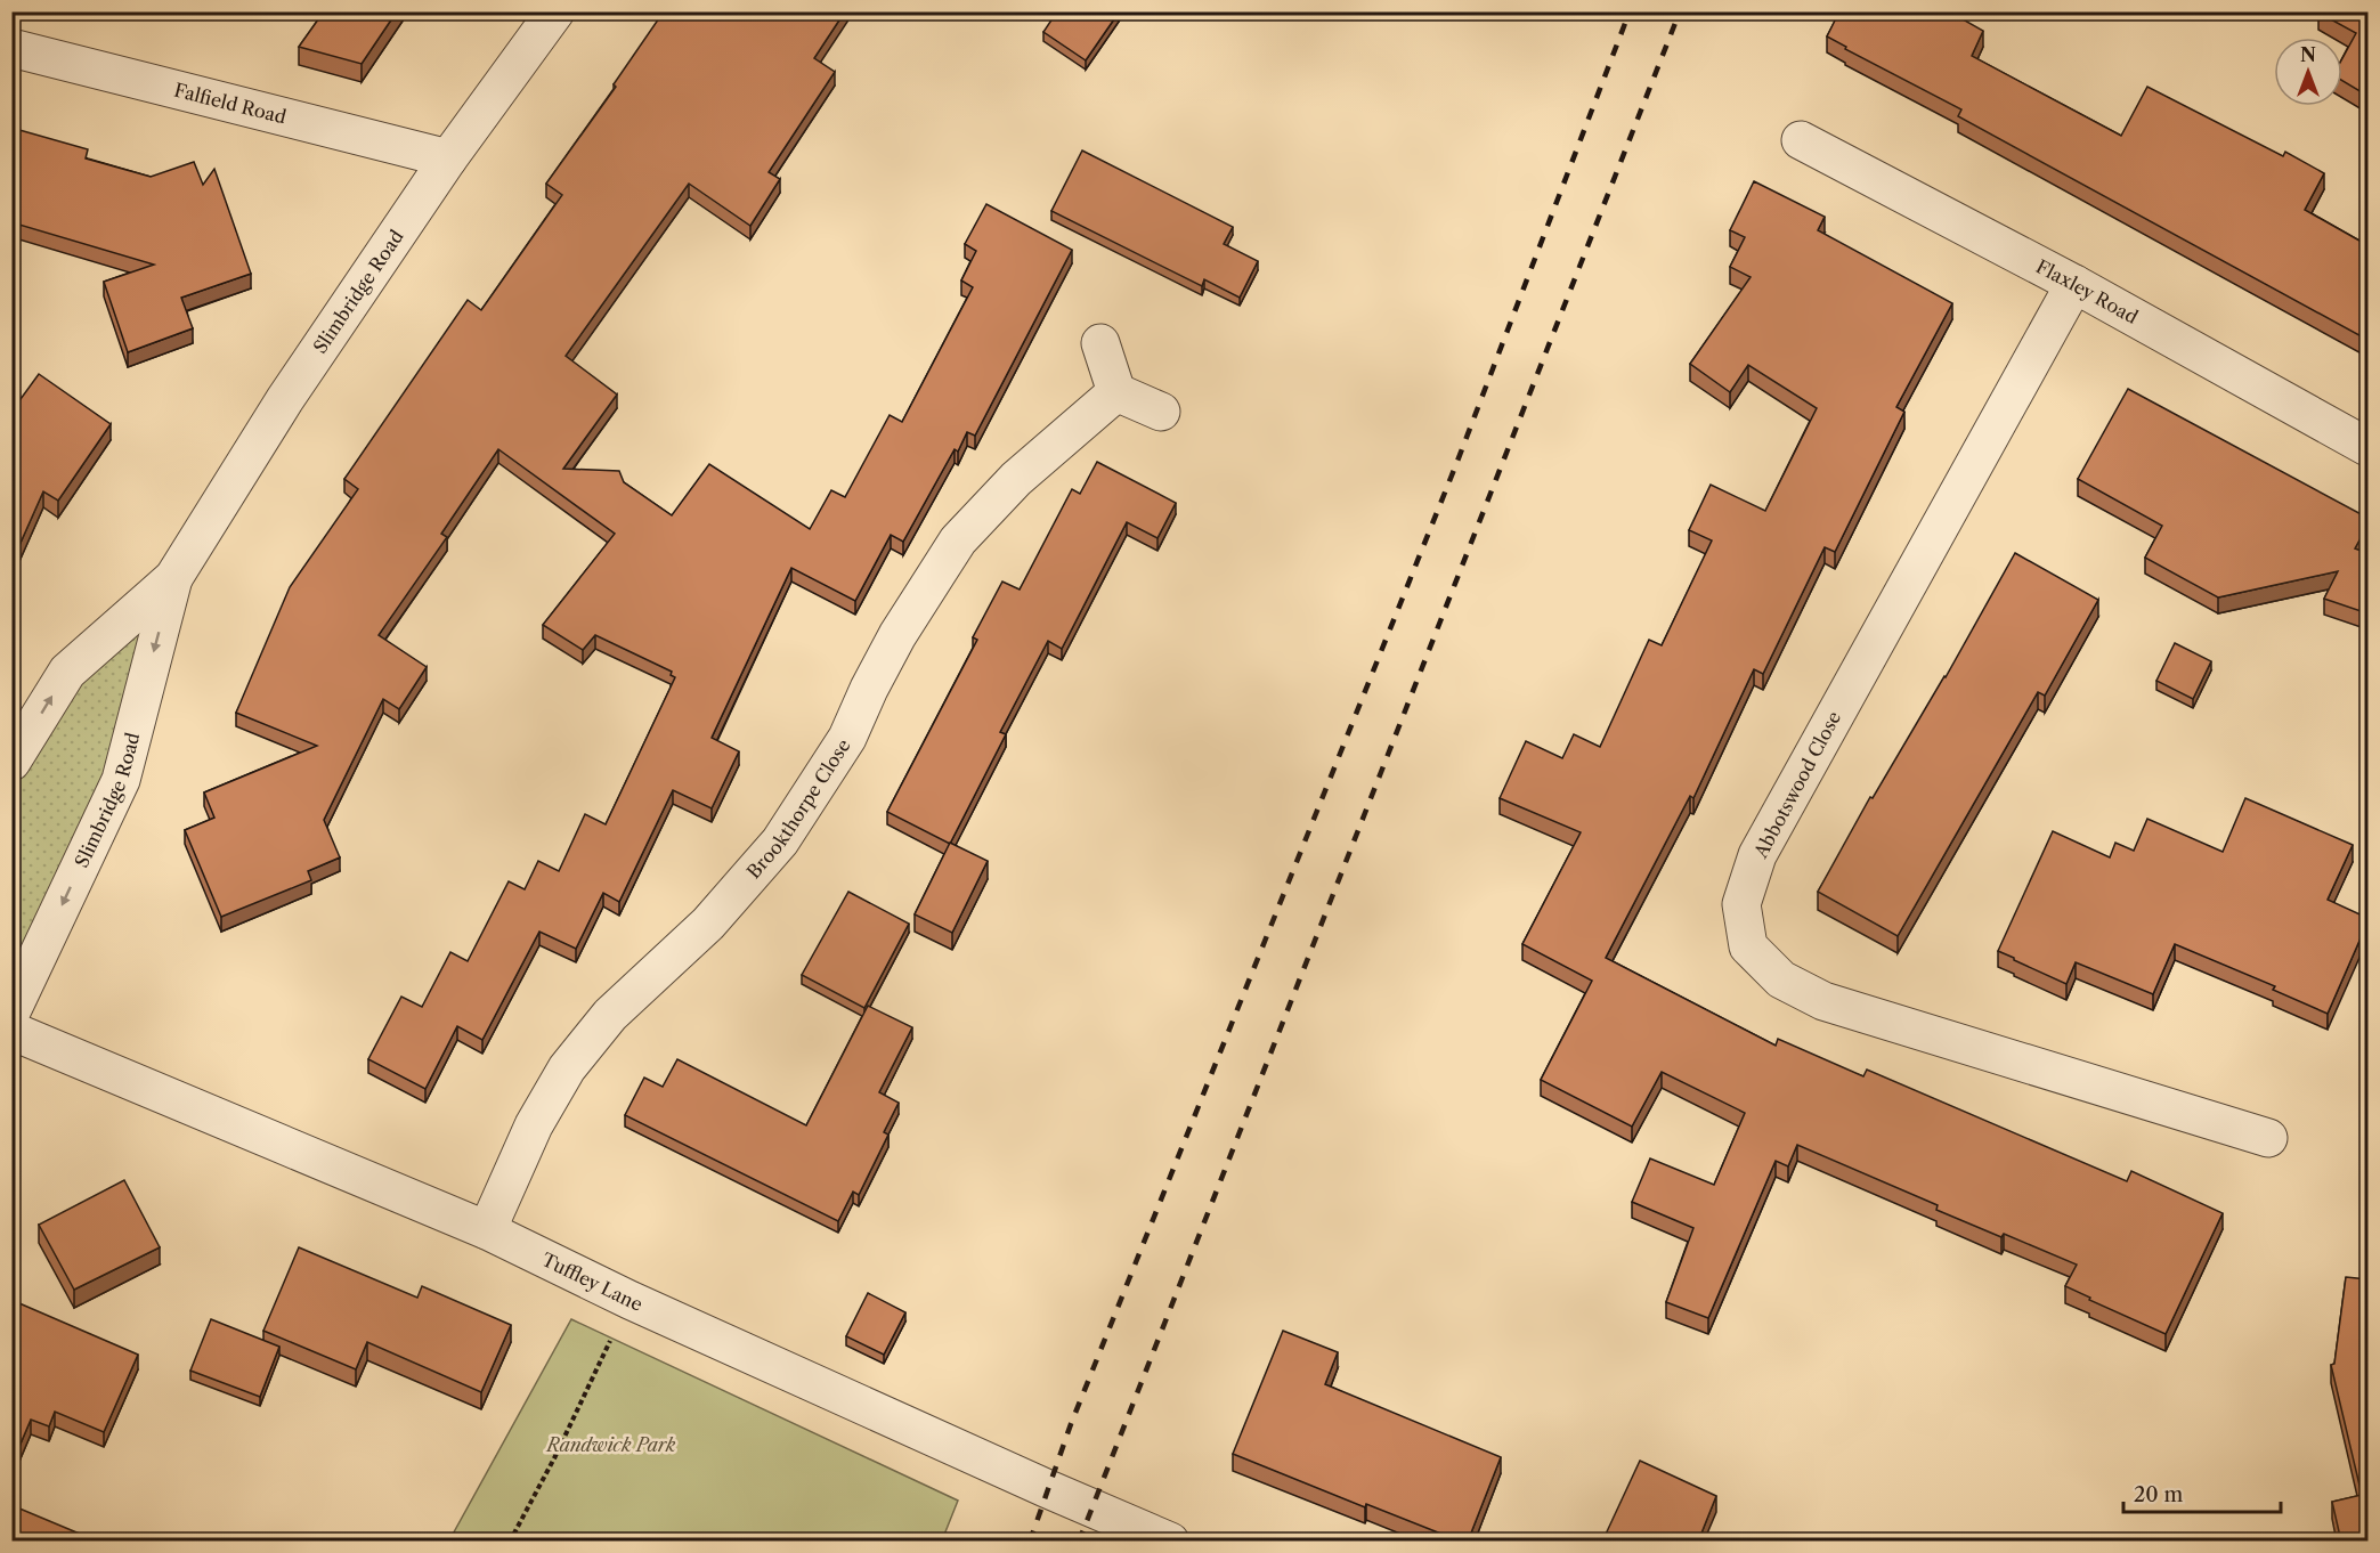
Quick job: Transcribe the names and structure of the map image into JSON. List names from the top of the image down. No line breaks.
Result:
{"streets":{"street":["Falfield Road","Slimbridge Road","Flaxley Road","Abbotswood Close","Brookthorpe Close","Tuffley Lane"]},"crossings":[["Falfield Road","Slimbridge Road"],["Flaxley Road","Abbotswood Close"],["Brookthorpe Close","Tuffley Lane"]],"parks":["Randwick Park"],"scale_bar":"20 m","north":"top"}
